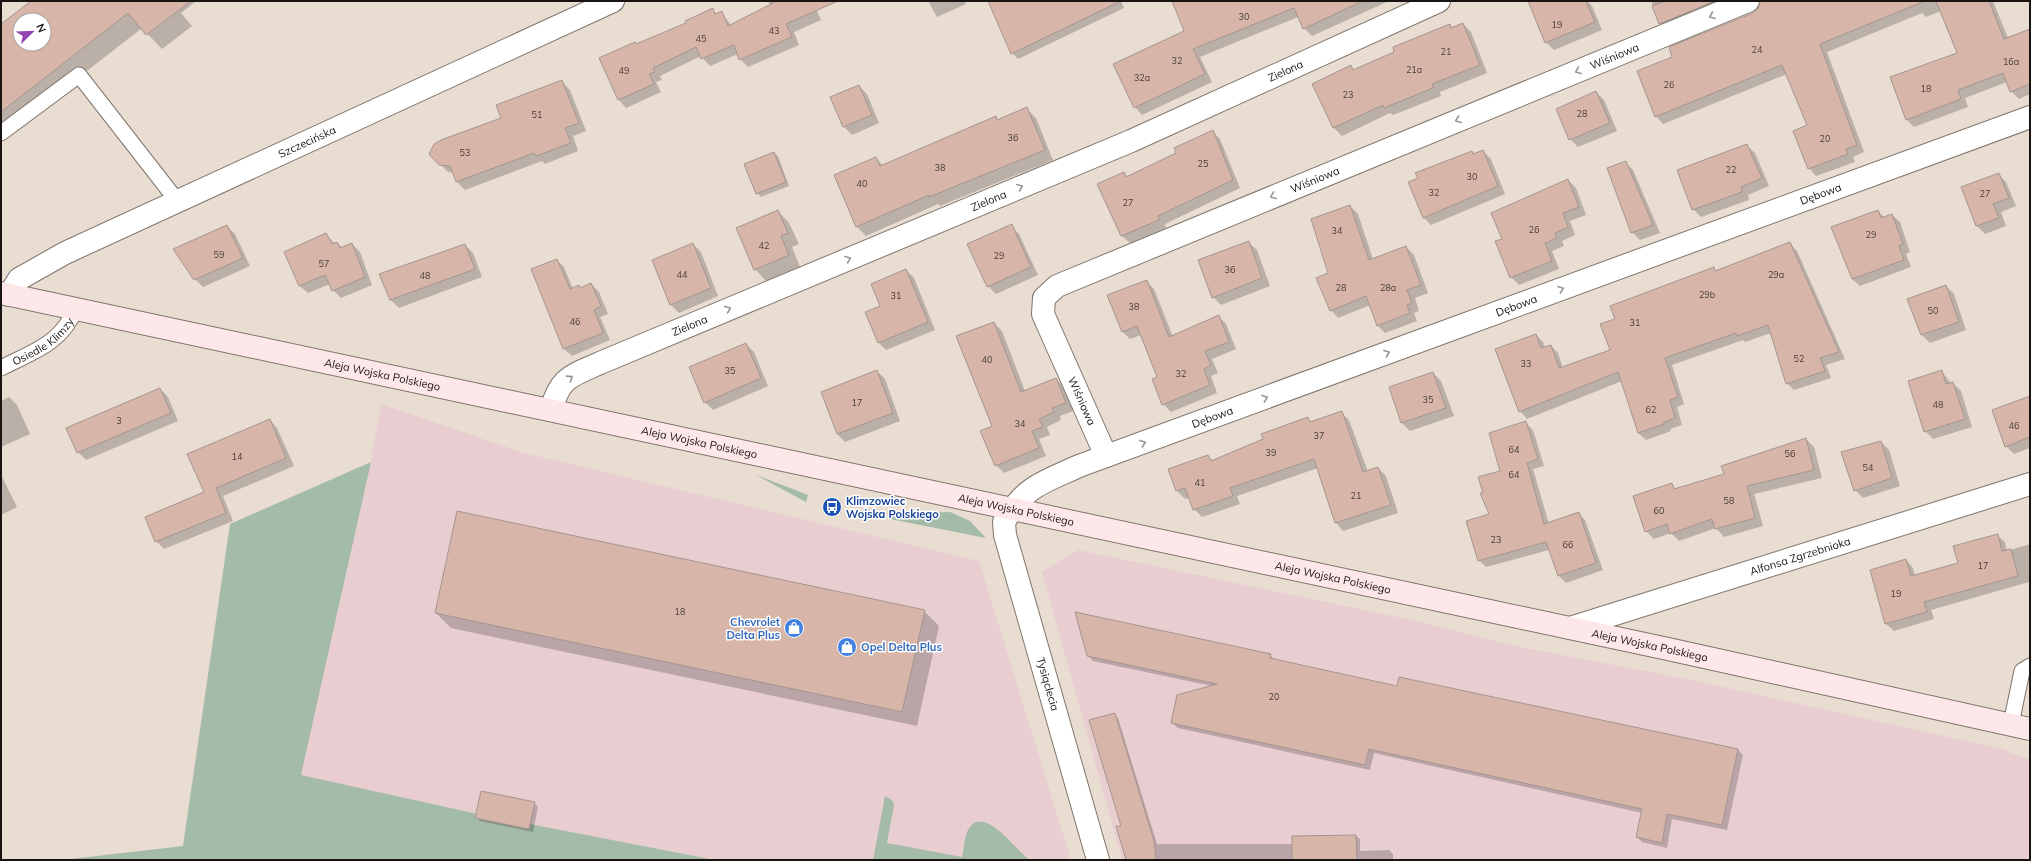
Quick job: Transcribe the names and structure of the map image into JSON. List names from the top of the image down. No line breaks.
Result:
{"streets":{"main road":["Aleja Wojska Polskiego"],"street":["Wiśniowa","Zielona","Szczecińska","Dębowa","Alfonsa Zgrzebnioka","Tysiąclecia"],"lane":["Osiedle Klimzy"]},"crossings":[["Wiśniowa","Dębowa"],["Zielona","Aleja Wojska Polskiego"],["Szczecińska","Aleja Wojska Polskiego"],["Dębowa","Aleja Wojska Polskiego"],["Dębowa","Tysiąclecia"],["Osiedle Klimzy","Aleja Wojska Polskiego"],["Aleja Wojska Polskiego","Alfonsa Zgrzebnioka"],["Aleja Wojska Polskiego","Tysiąclecia"]],"one_way":["Wiśniowa","Zielona","Dębowa"],"places":{"bus stop":["Klimzowiec Wojska Polskiego"],"shop":["Chevrolet Delta Plus","Opel Delta Plus"]},"house_numbers":["30","19","43","45","24","21","32","16a","21a","49","32a","26","18","23","28","51","36","20","53","25","38","22","30","40","32","27","27","26","34","29","42","59","29","57","36","44","29a","48","28","28a","29b","31","38","50","46","31","52","40","33","35","32","35","17","48","62","3","34","46","37","64","39","56","14","54","64","41","21","58","60","23","66","17","19","18","20"],"north":"top right"}
